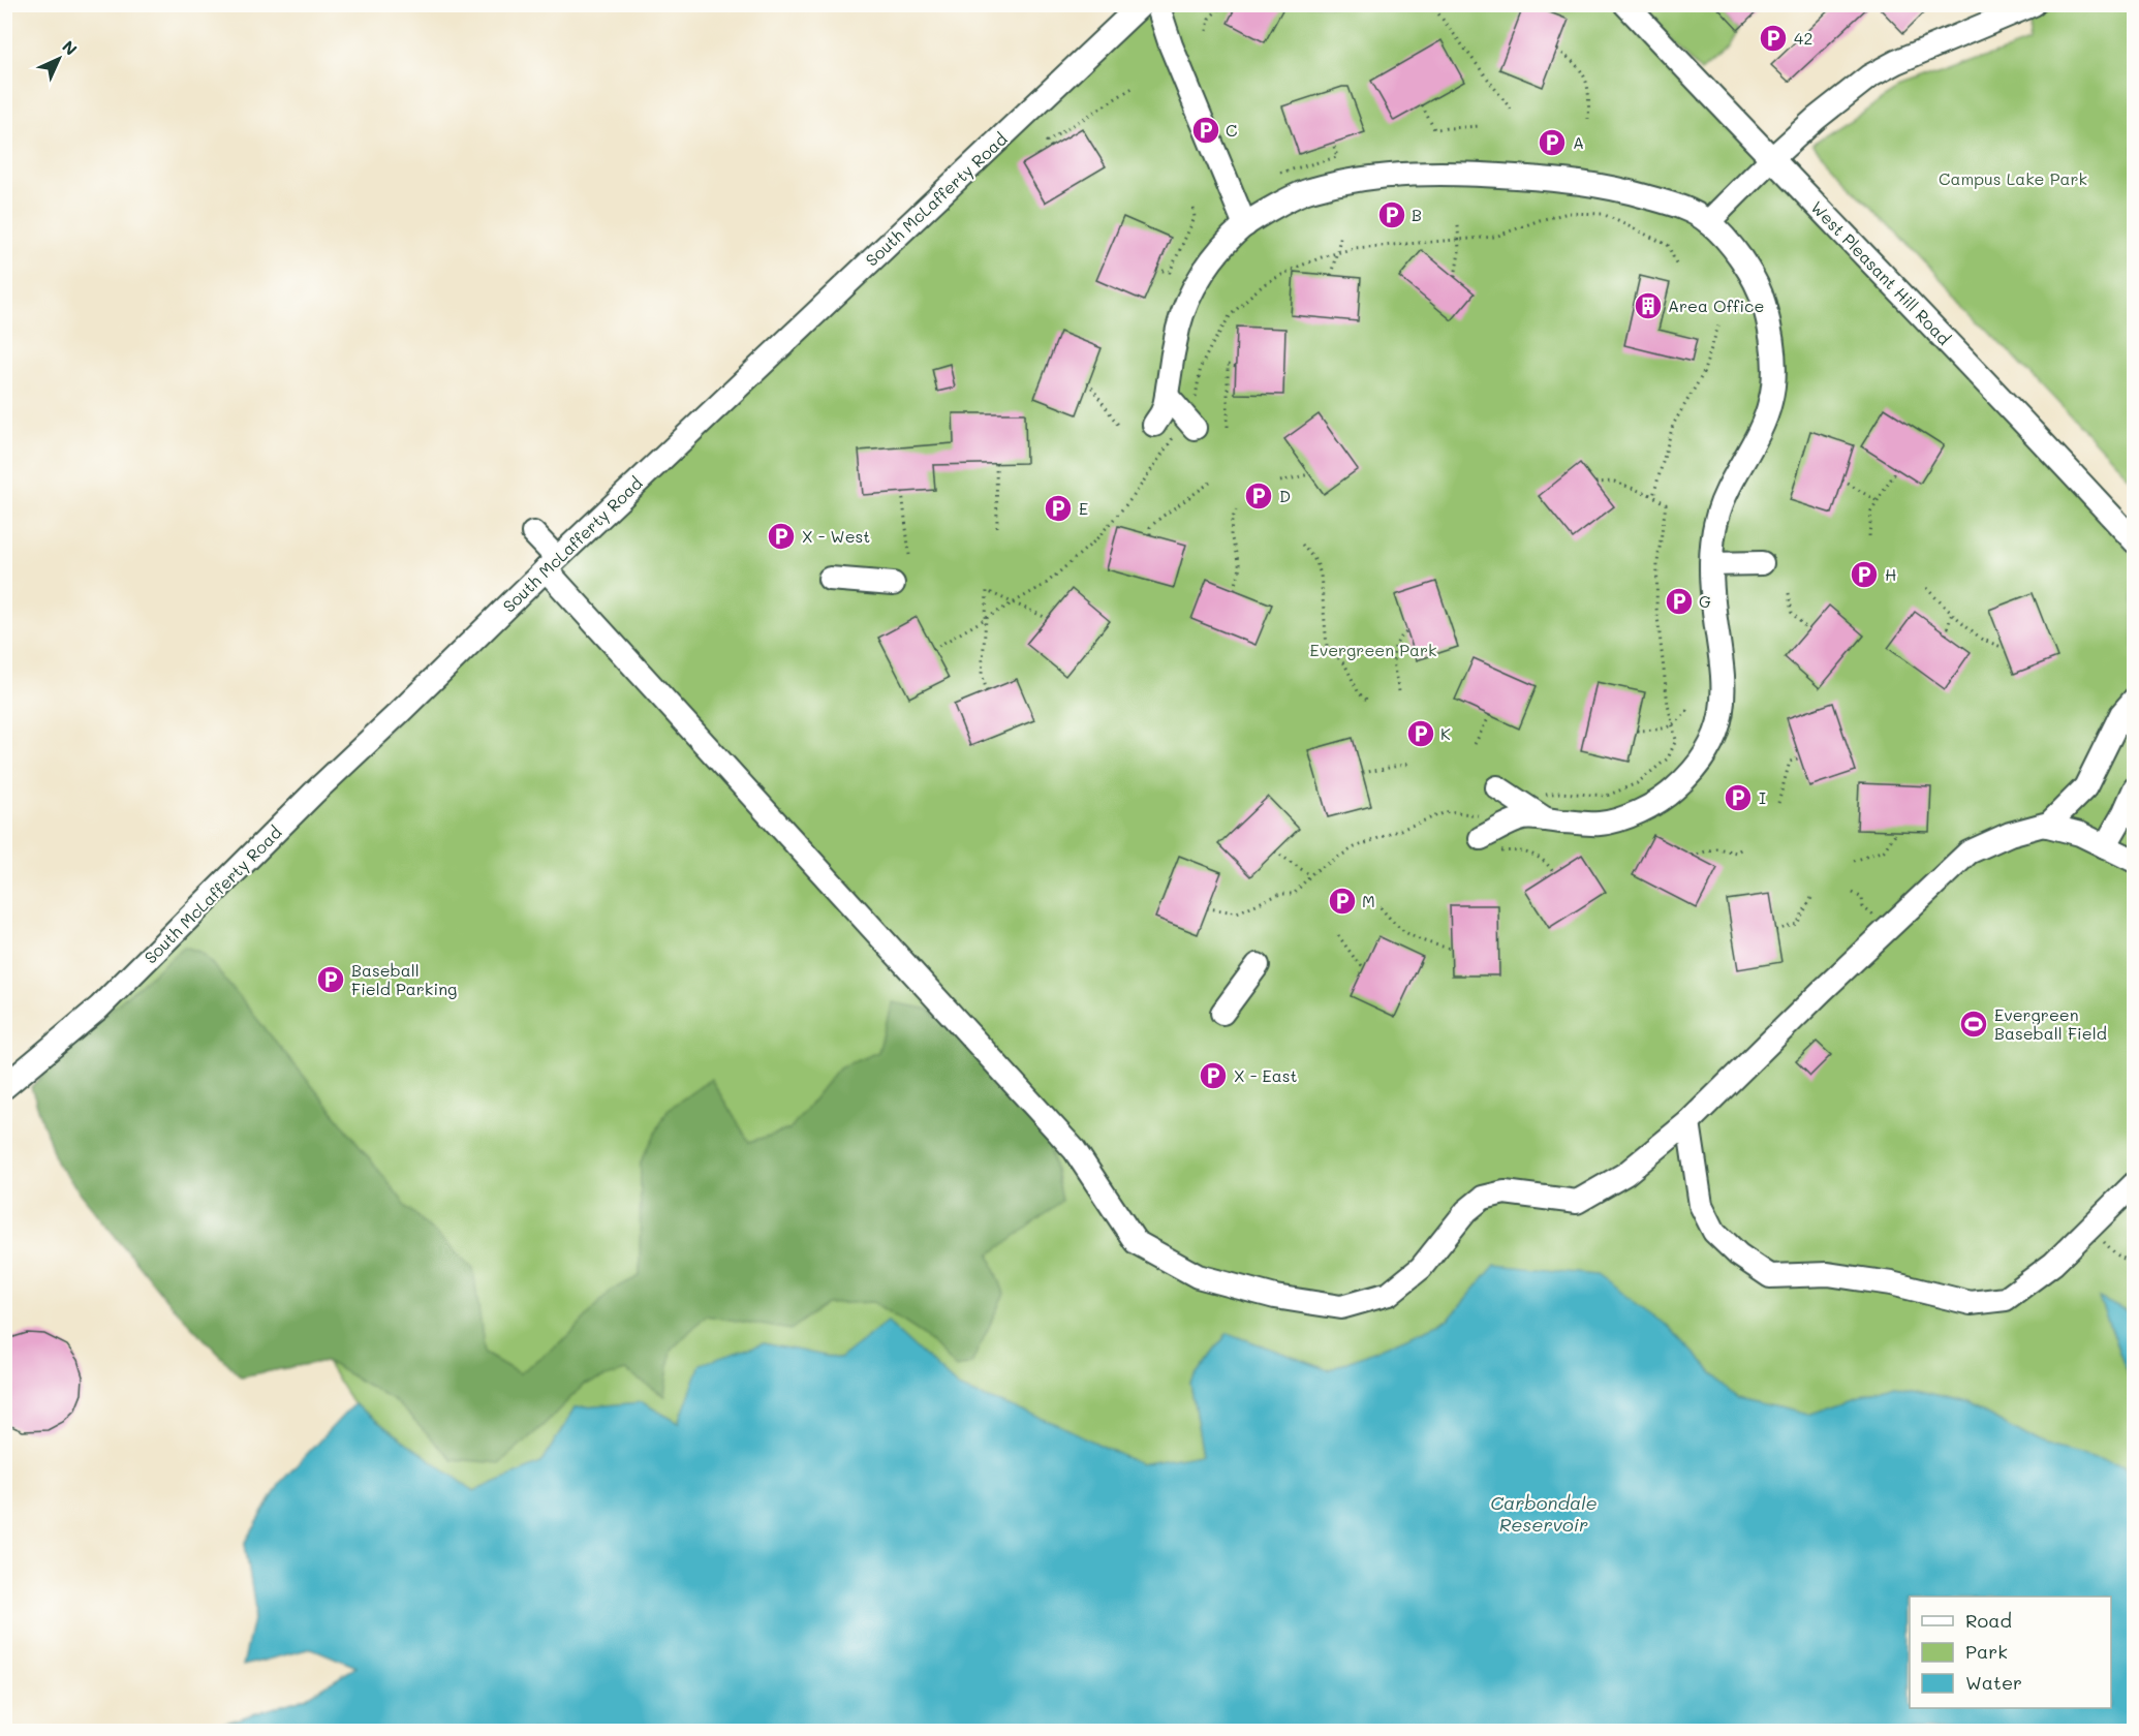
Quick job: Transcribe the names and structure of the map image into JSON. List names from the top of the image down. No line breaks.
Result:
{"streets":{"street":["South McLafferty Road","West Pleasant Hill Road"]},"water":["Carbondale Reservoir"],"parks":["Campus Lake Park","Evergreen Park"],"places":{"parking":["42","C","A","B","D","E","X - West","H","G","K","I","M","Baseball Field Parking","X - East"],"building":["Area Office"],"sports":["Evergreen Baseball Field"]},"legend":["Road","Park","Water"],"north":"top right"}
